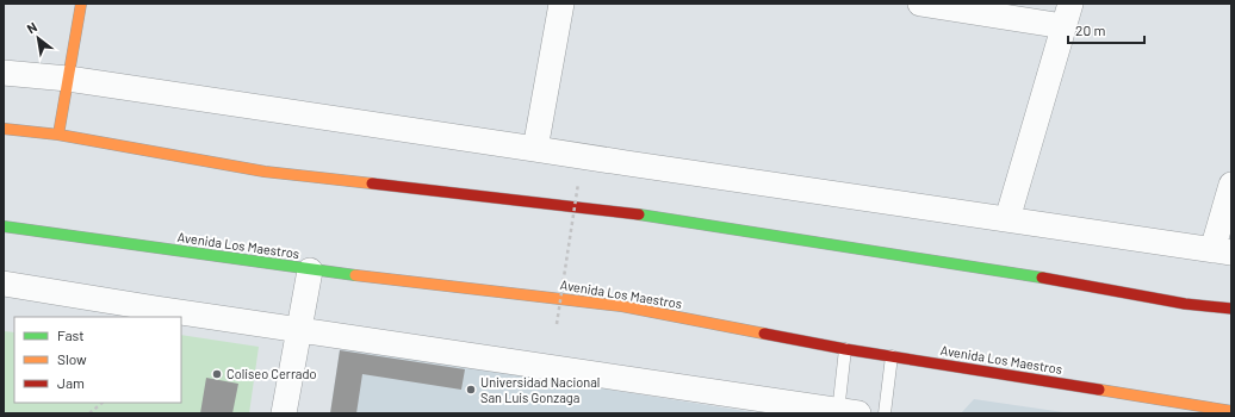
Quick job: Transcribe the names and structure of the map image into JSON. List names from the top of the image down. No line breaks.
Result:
{"streets":{"main road":["Avenida Los Maestros"]},"places":["Coliseo Cerrado","Universidad Nacional San Luis Gonzaga"],"legend":["Fast","Slow","Jam"],"scale_bar":"20 m","north":"top left"}
